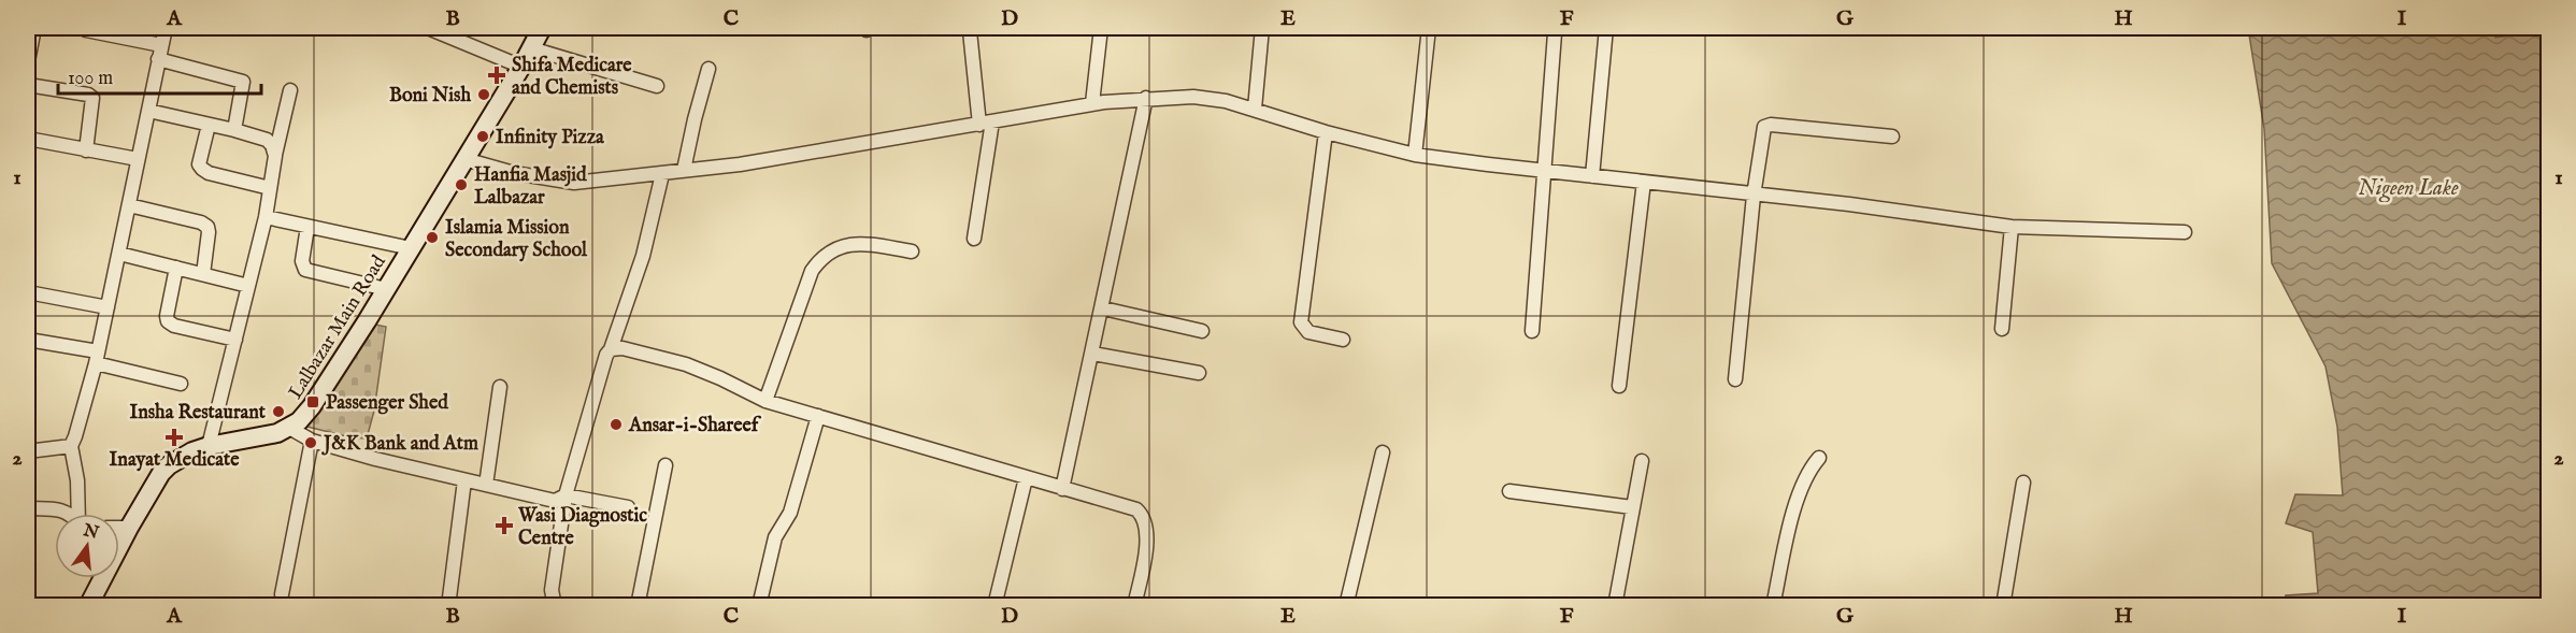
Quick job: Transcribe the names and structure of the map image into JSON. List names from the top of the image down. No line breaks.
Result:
{"streets":{"main road":["Lalbazar Main Road"]},"water":["Nigeen Lake"],"places":{"health":["Shifa Medicare and Chemists","Inayat Medicate","Wasi Diagnostic Centre"],"other":["Boni Nish","Infinity Pizza","Hanfia Masjid Lalbazar","Islamia Mission Secondary School","Insha Restaurant","Ansar-i-Shareef","J&K Bank and Atm"],"transit":["Passenger Shed"]},"scale_bar":"100 m","north":"top","grid":{"columns":["A","B","C","D","E","F","G","H","I"],"rows":["1","2"]}}
